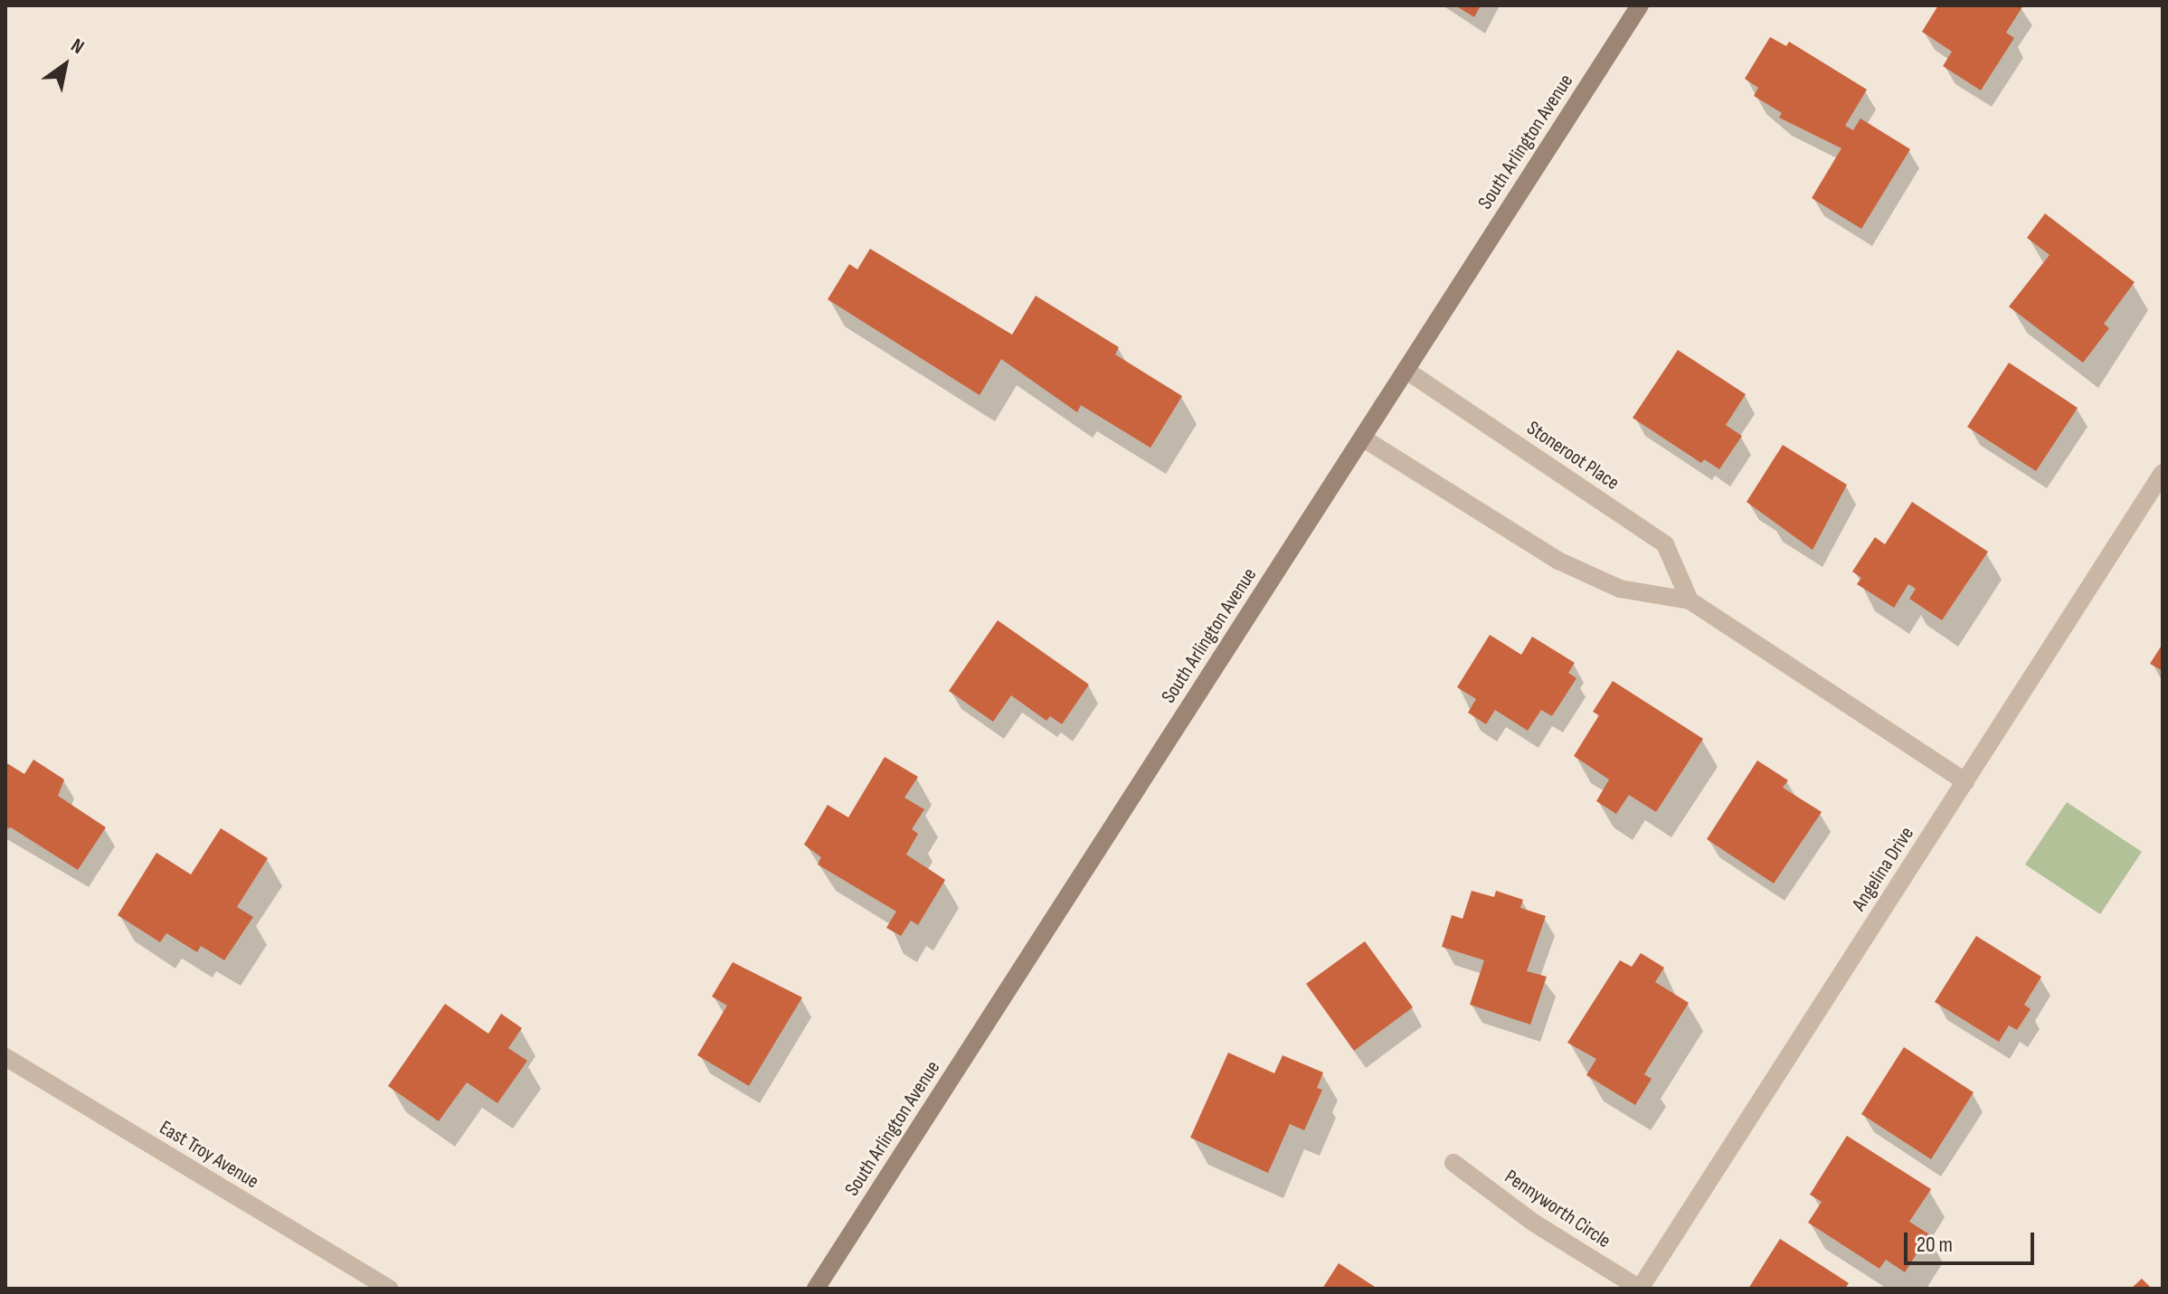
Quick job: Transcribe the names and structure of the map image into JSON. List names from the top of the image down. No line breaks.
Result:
{"streets":{"main road":["South Arlington Avenue"],"street":["Stoneroot Place","Angelina Drive","East Troy Avenue","Pennyworth Circle"]},"crossings":[["South Arlington Avenue","Stoneroot Place"],["Angelina Drive","Pennyworth Circle"]],"scale_bar":"20 m","north":"top right"}
